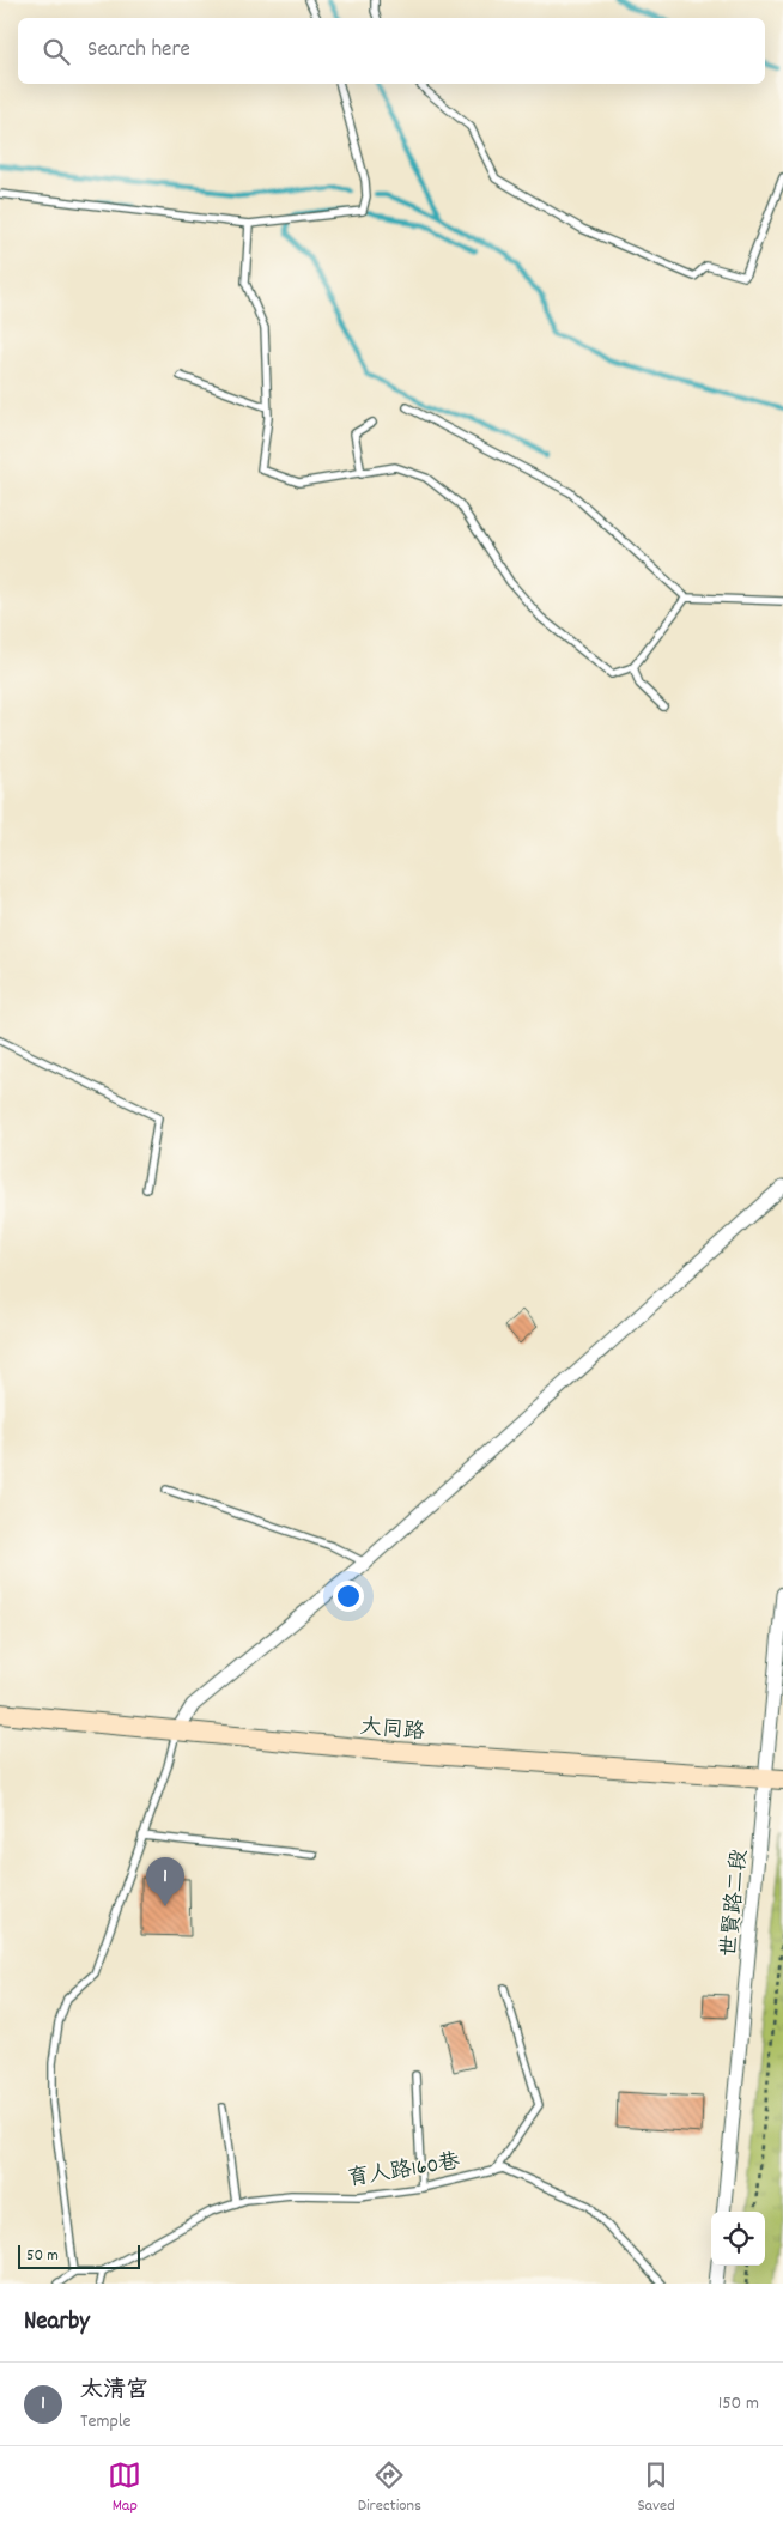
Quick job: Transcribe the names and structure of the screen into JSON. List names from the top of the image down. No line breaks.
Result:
{"streets":{"street":["大同路","世賢路二段"],"lane":["育人路160巷"]},"crossings":[["大同路","世賢路二段"]],"scale_bar":"50 m","page":{"search":"Search here","pins":"1","scale":"50 m","heading":"Nearby","list":[{"mark":"1","name":"太清宮","note":"Temple","value":"150 m"}],"nav":["Map","Directions","Saved"]}}
